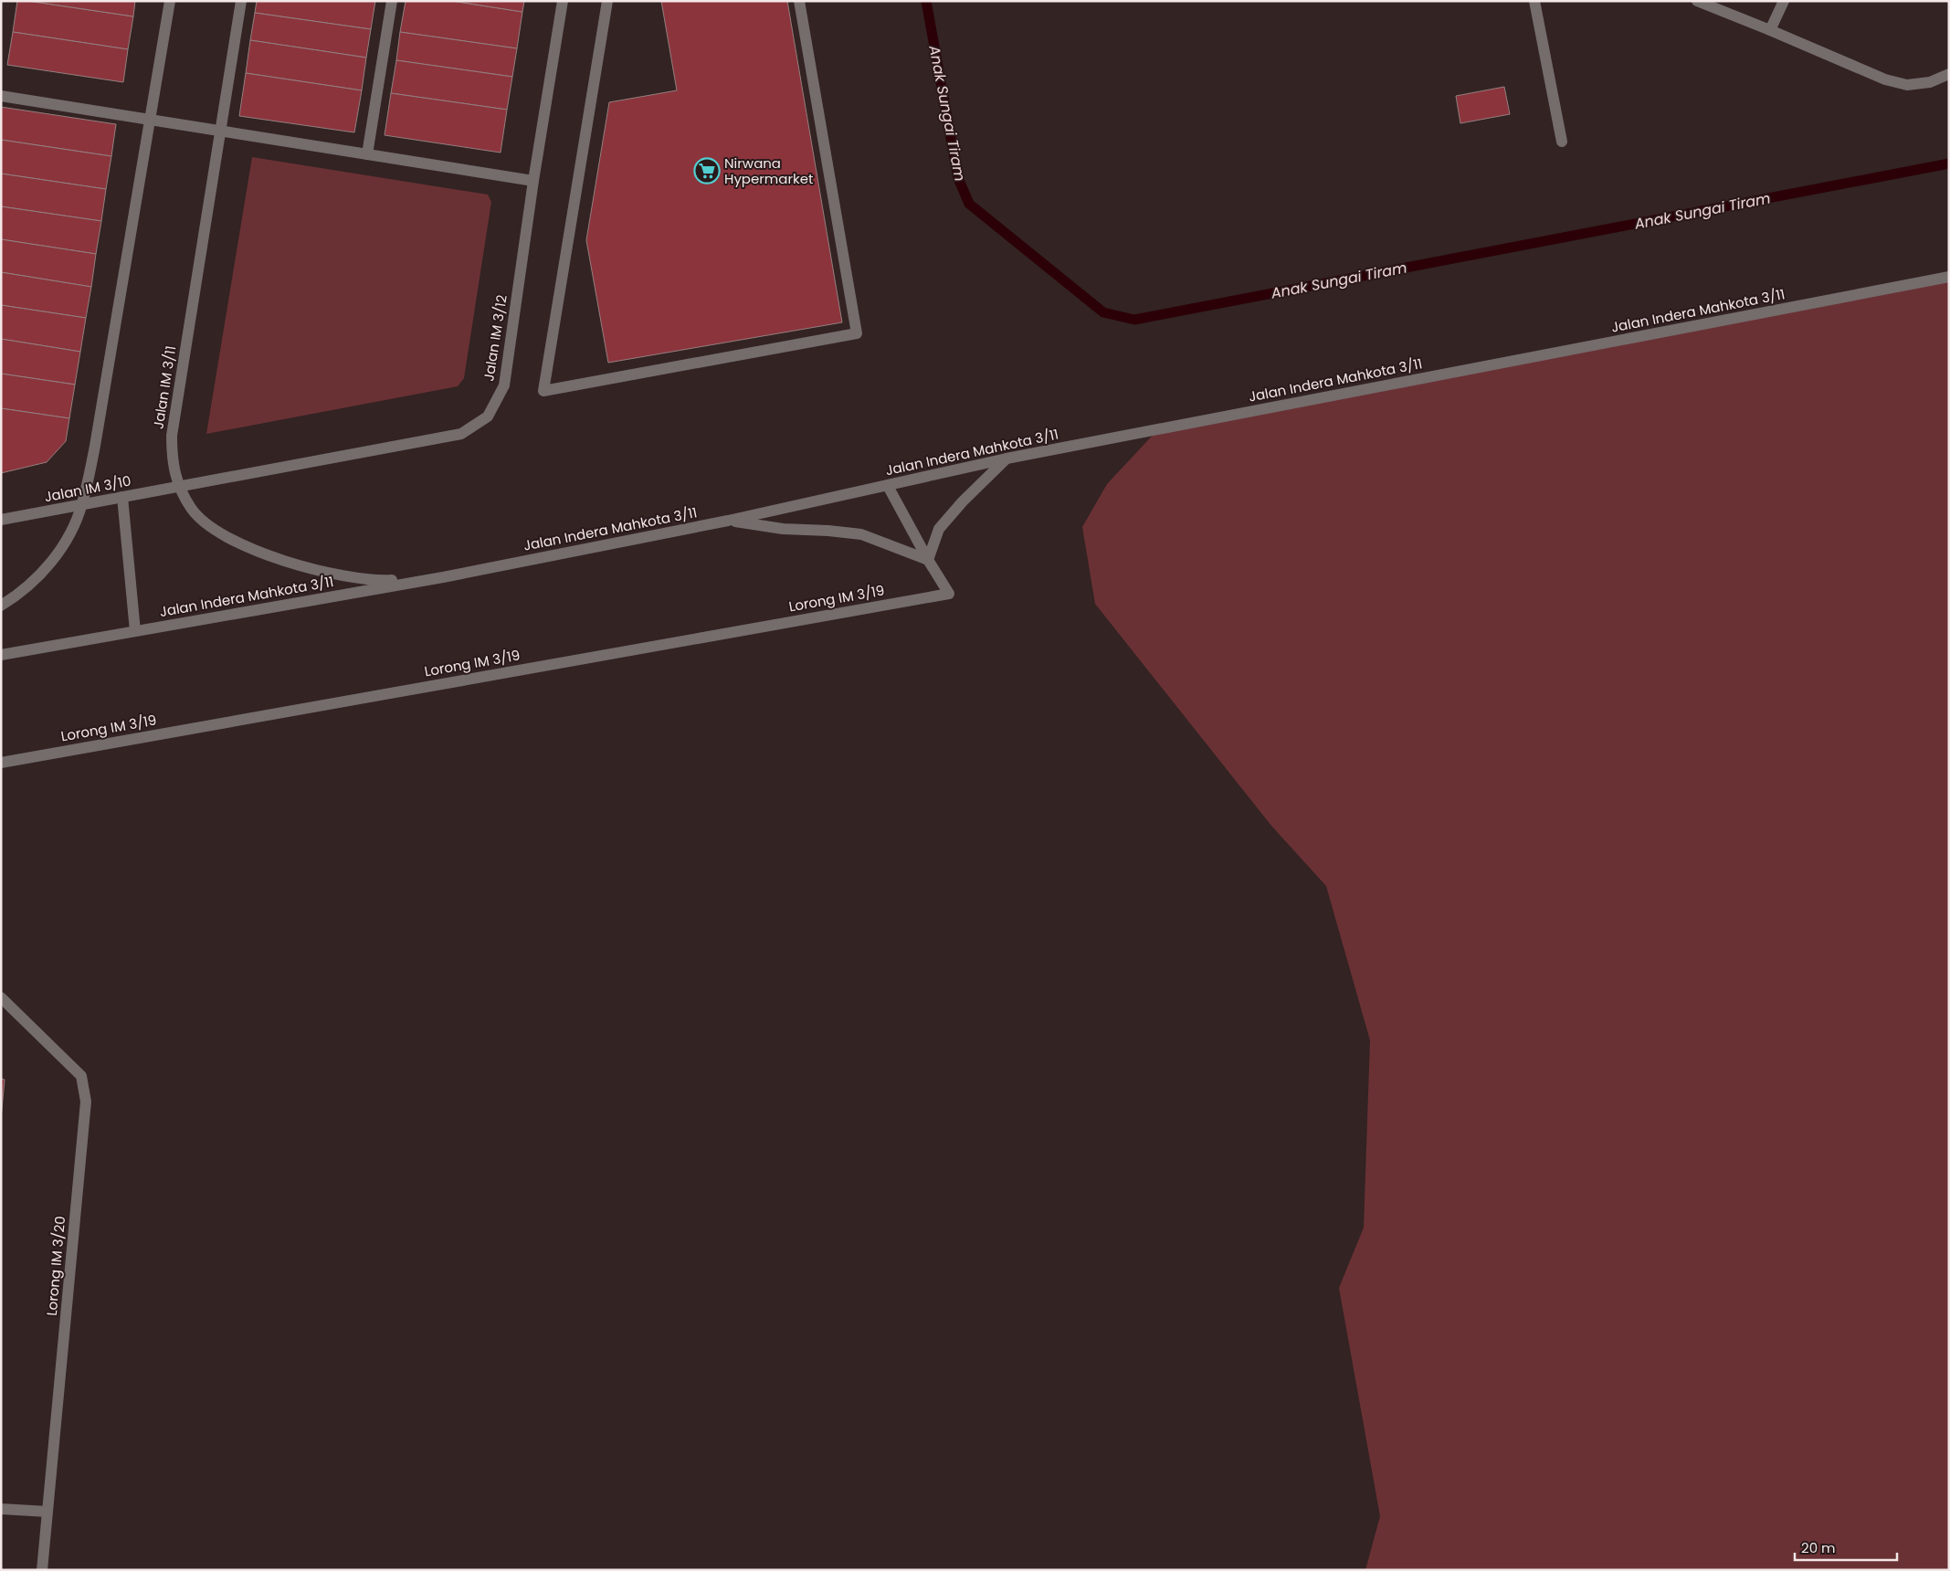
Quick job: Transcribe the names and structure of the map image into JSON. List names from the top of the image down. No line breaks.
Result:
{"streets":{"street":["Jalan Indera Mahkota 3/11","Jalan IM 3/12","Jalan IM 3/11","Jalan IM 3/10","Lorong IM 3/19","Lorong IM 3/20"]},"crossings":[["Jalan Indera Mahkota 3/11","Jalan IM 3/11"],["Jalan IM 3/12","Jalan IM 3/11"],["Jalan IM 3/12","Jalan IM 3/10"],["Jalan IM 3/11","Jalan IM 3/10"]],"water":["Anak Sungai Tiram"],"places":{"supermarket":["Nirwana Hypermarket"]},"scale_bar":"20 m"}
